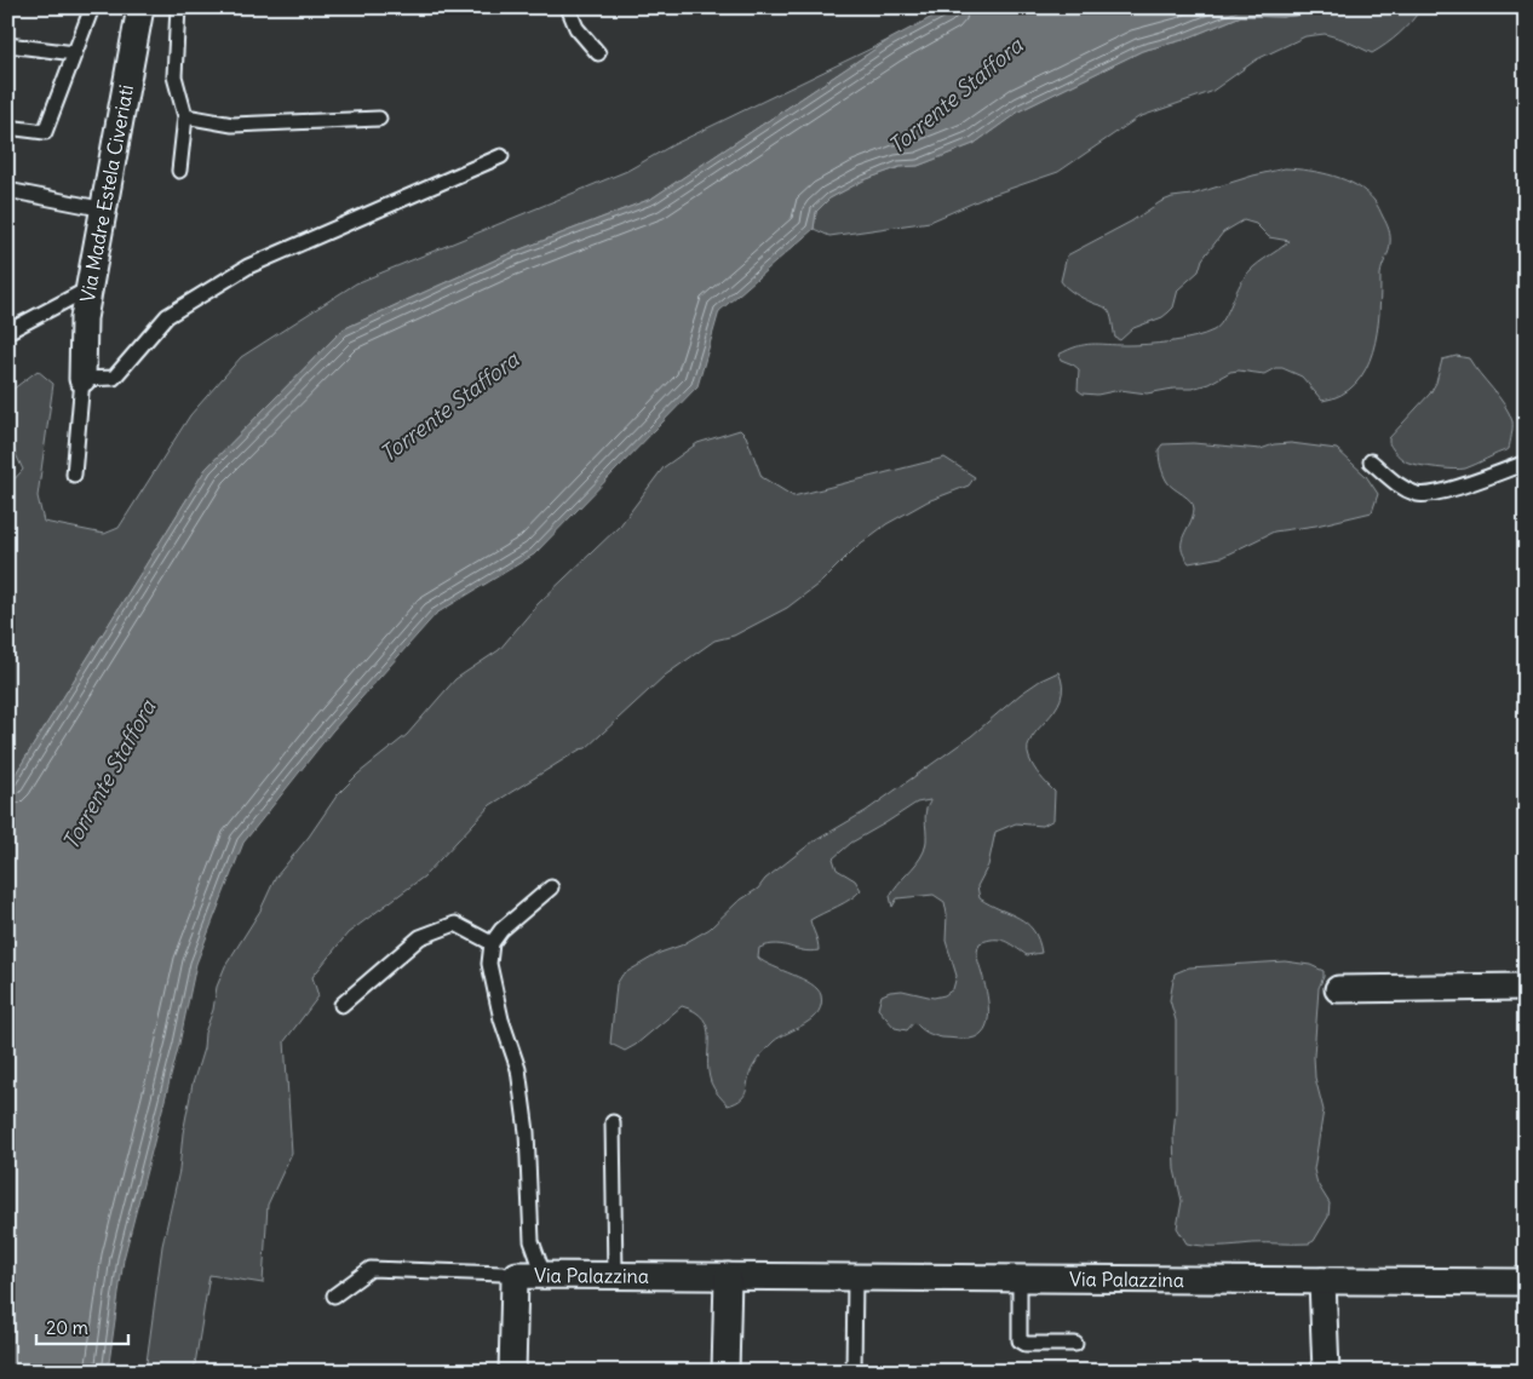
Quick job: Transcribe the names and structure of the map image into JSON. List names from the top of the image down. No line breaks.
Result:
{"streets":{"street":["Via Madre Estela Civeriati","Via Palazzina"]},"water":["Torrente Staffora"],"scale_bar":"20 m"}
